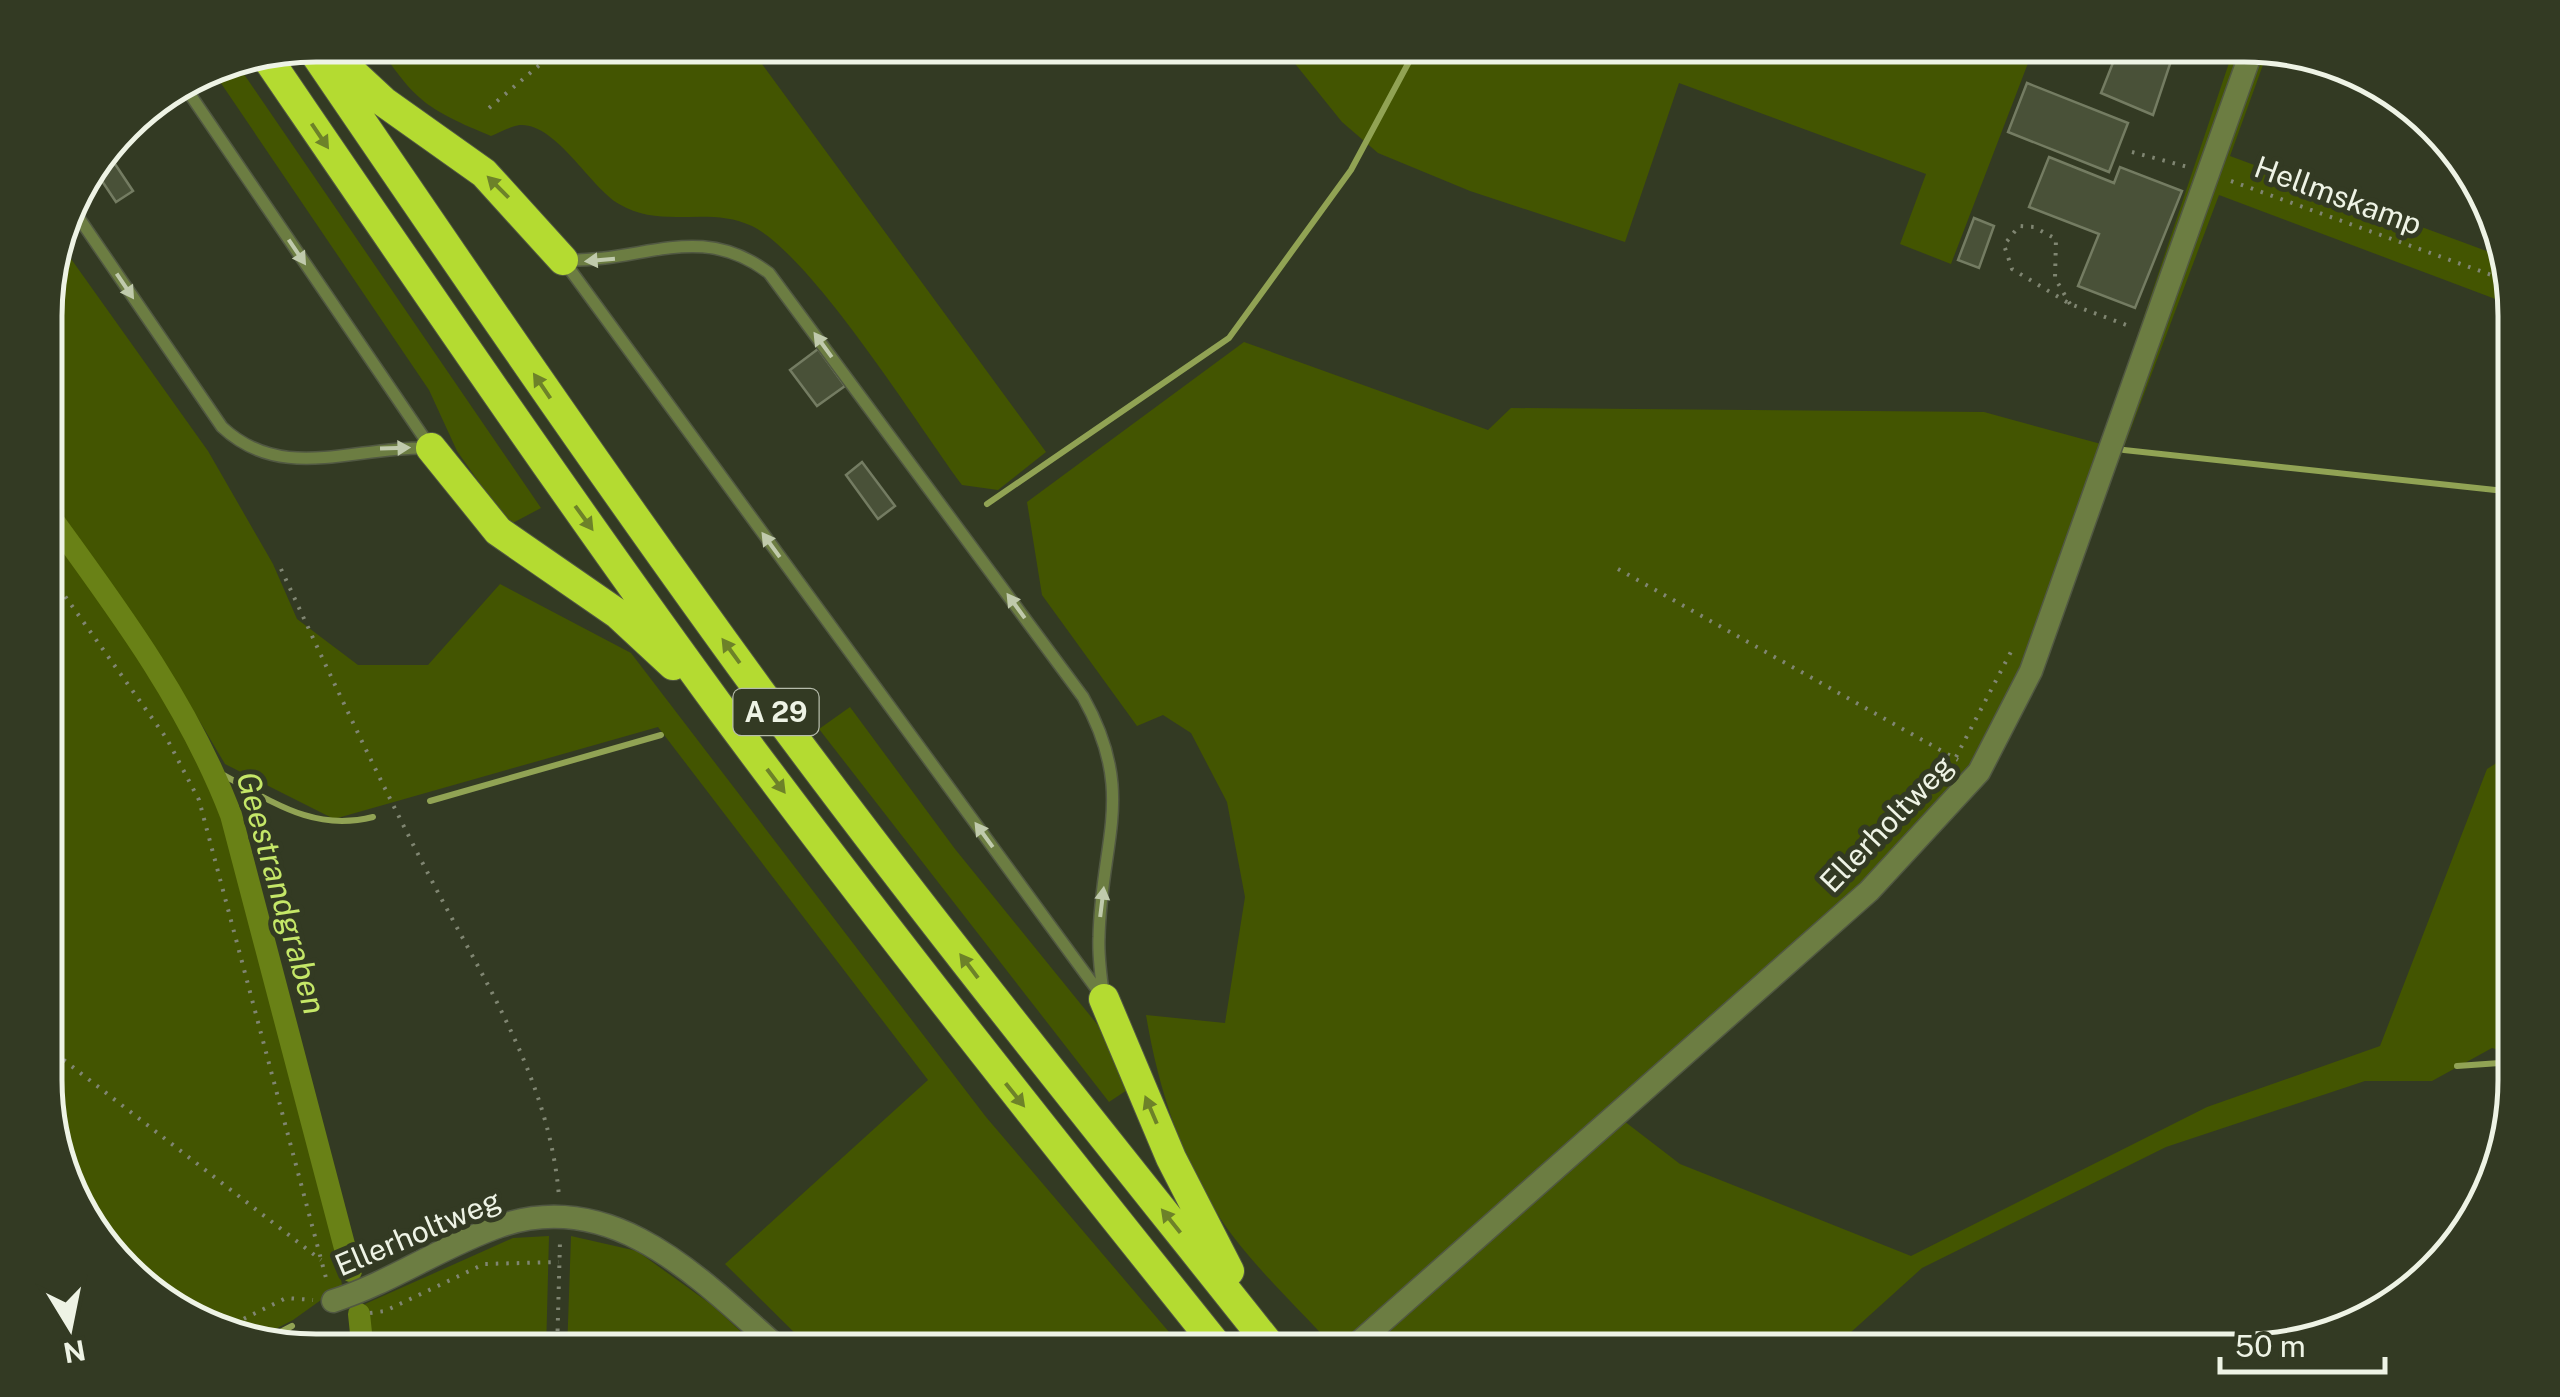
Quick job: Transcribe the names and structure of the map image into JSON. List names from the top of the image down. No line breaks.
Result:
{"streets":{"highway":["A 29"],"street":["Ellerholtweg"],"path":["Hellmskamp"]},"crossings":[["Hellmskamp","Ellerholtweg"]],"water":["Geestrandgraben"],"scale_bar":"50 m","north":"bottom"}
